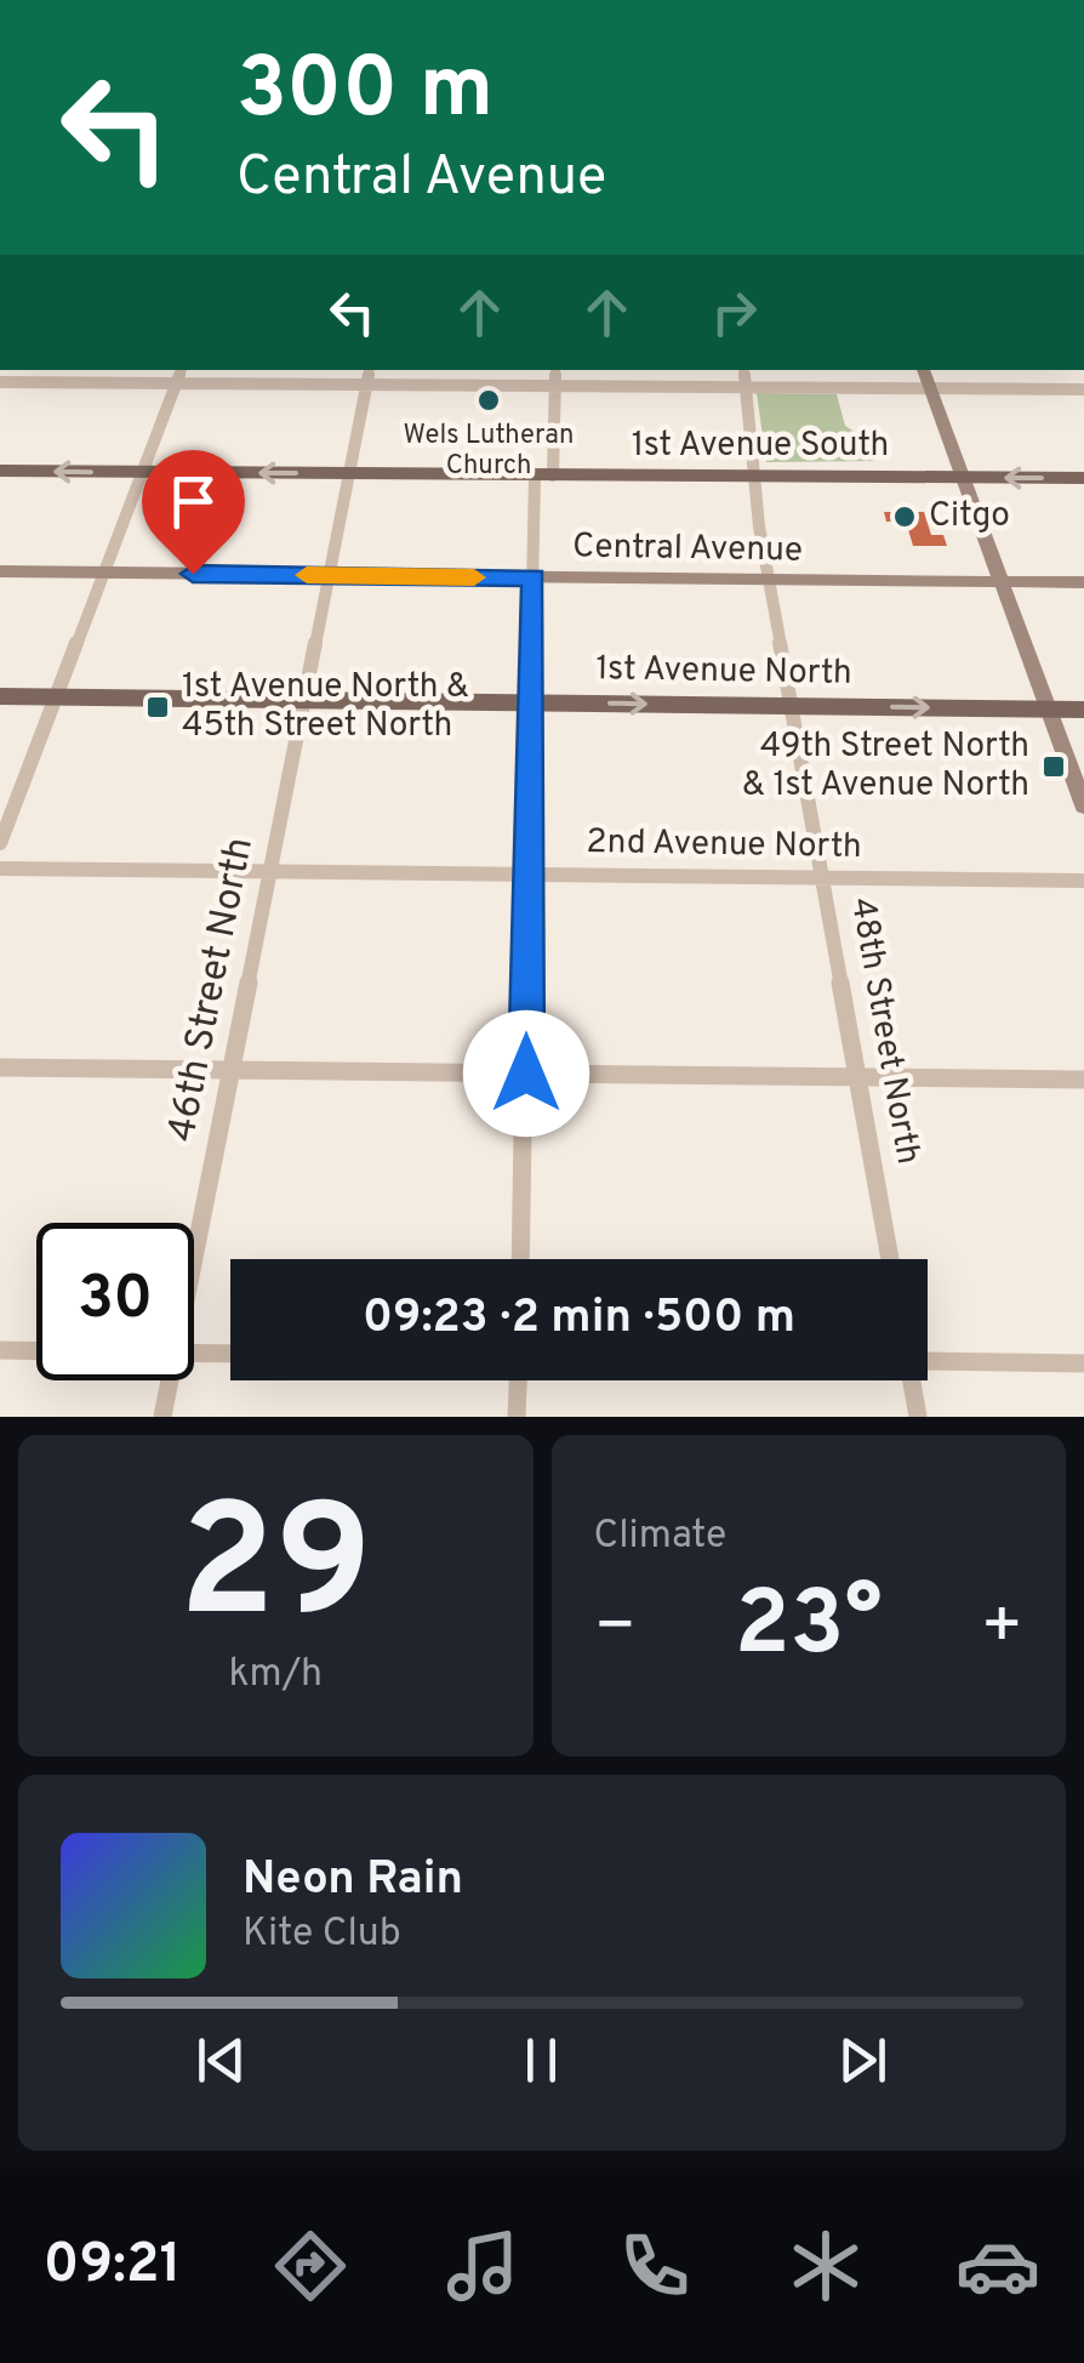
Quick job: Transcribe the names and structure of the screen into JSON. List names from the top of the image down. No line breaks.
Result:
{"streets":{"main road":["1st Avenue South","Central Avenue","1st Avenue North"],"street":["2nd Avenue North","46th Street North","48th Street North"]},"crossings":[["1st Avenue South","46th Street North"],["1st Avenue South","48th Street North"],["Central Avenue","46th Street North"],["Central Avenue","48th Street North"],["1st Avenue North","46th Street North"],["1st Avenue North","48th Street North"],["2nd Avenue North","46th Street North"],["2nd Avenue North","48th Street North"]],"one_way":["1st Avenue South","1st Avenue North"],"places":{"other":["Wels Lutheran Church","Citgo"],"transit":["1st Avenue North & 45th Street North","49th Street North & 1st Avenue North"]},"page":{"turn":["300 m","Central Avenue"],"limit":"30","trip":"09:23 · 2 min · 500 m","tile":[["29","km/h"],"Climate"],"heat":["−","23°","+"],"song":["Neon Rain","Kite Club"],"tabs":"09:21"}}
